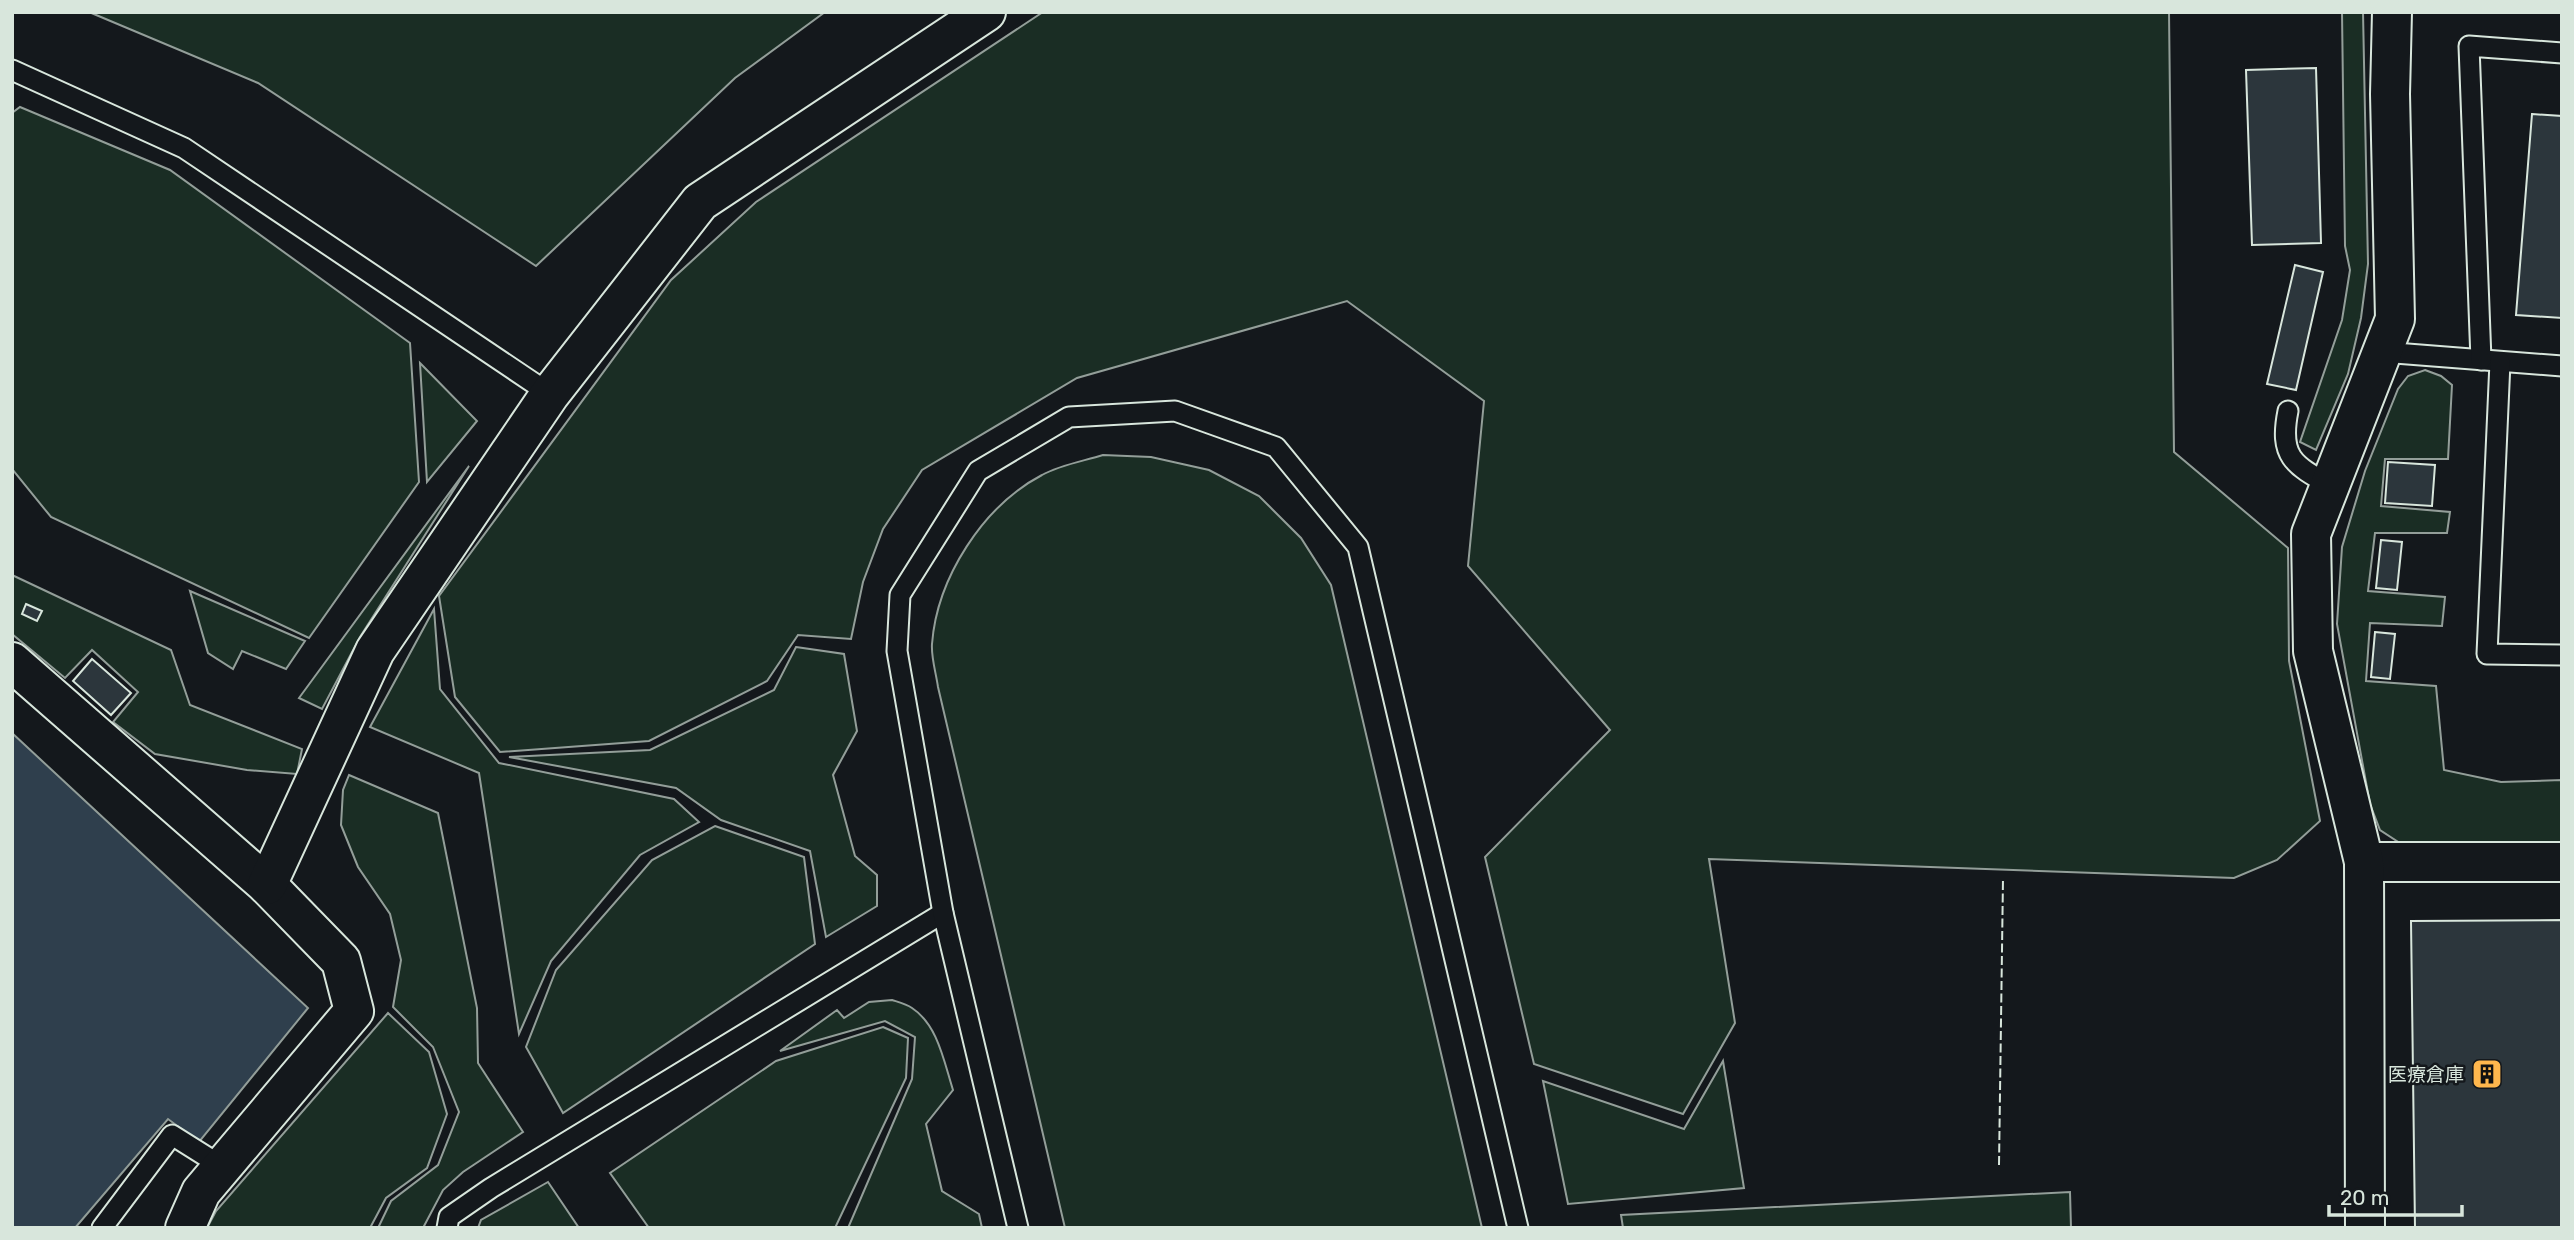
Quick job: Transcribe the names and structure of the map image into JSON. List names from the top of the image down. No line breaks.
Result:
{"places":{"building":["医療倉庫"]},"scale_bar":"20 m"}
